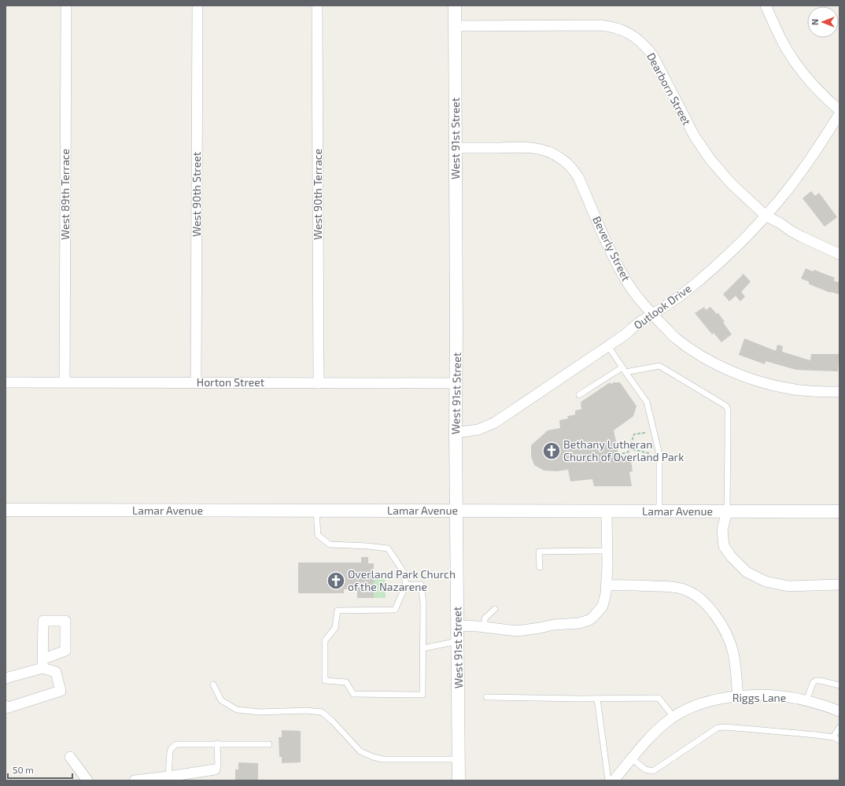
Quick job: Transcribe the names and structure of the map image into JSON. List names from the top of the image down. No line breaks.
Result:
{"streets":{"street":["Dearborn Street","West 91st Street","West 89th Terrace","West 90th Street","West 90th Terrace","Beverly Street","Outlook Drive","Horton Street","Lamar Avenue","Riggs Lane"]},"crossings":[["Dearborn Street","West 91st Street"],["Dearborn Street","Outlook Drive"],["West 91st Street","Beverly Street"],["West 91st Street","Outlook Drive"],["West 91st Street","Horton Street"],["West 91st Street","Lamar Avenue"],["West 89th Terrace","Horton Street"],["West 90th Street","Horton Street"],["West 90th Terrace","Horton Street"],["Beverly Street","Outlook Drive"]],"places":{"church":["Bethany Lutheran Church of Overland Park","Overland Park Church of the Nazarene"]},"scale_bar":"50 m","north":"left"}
